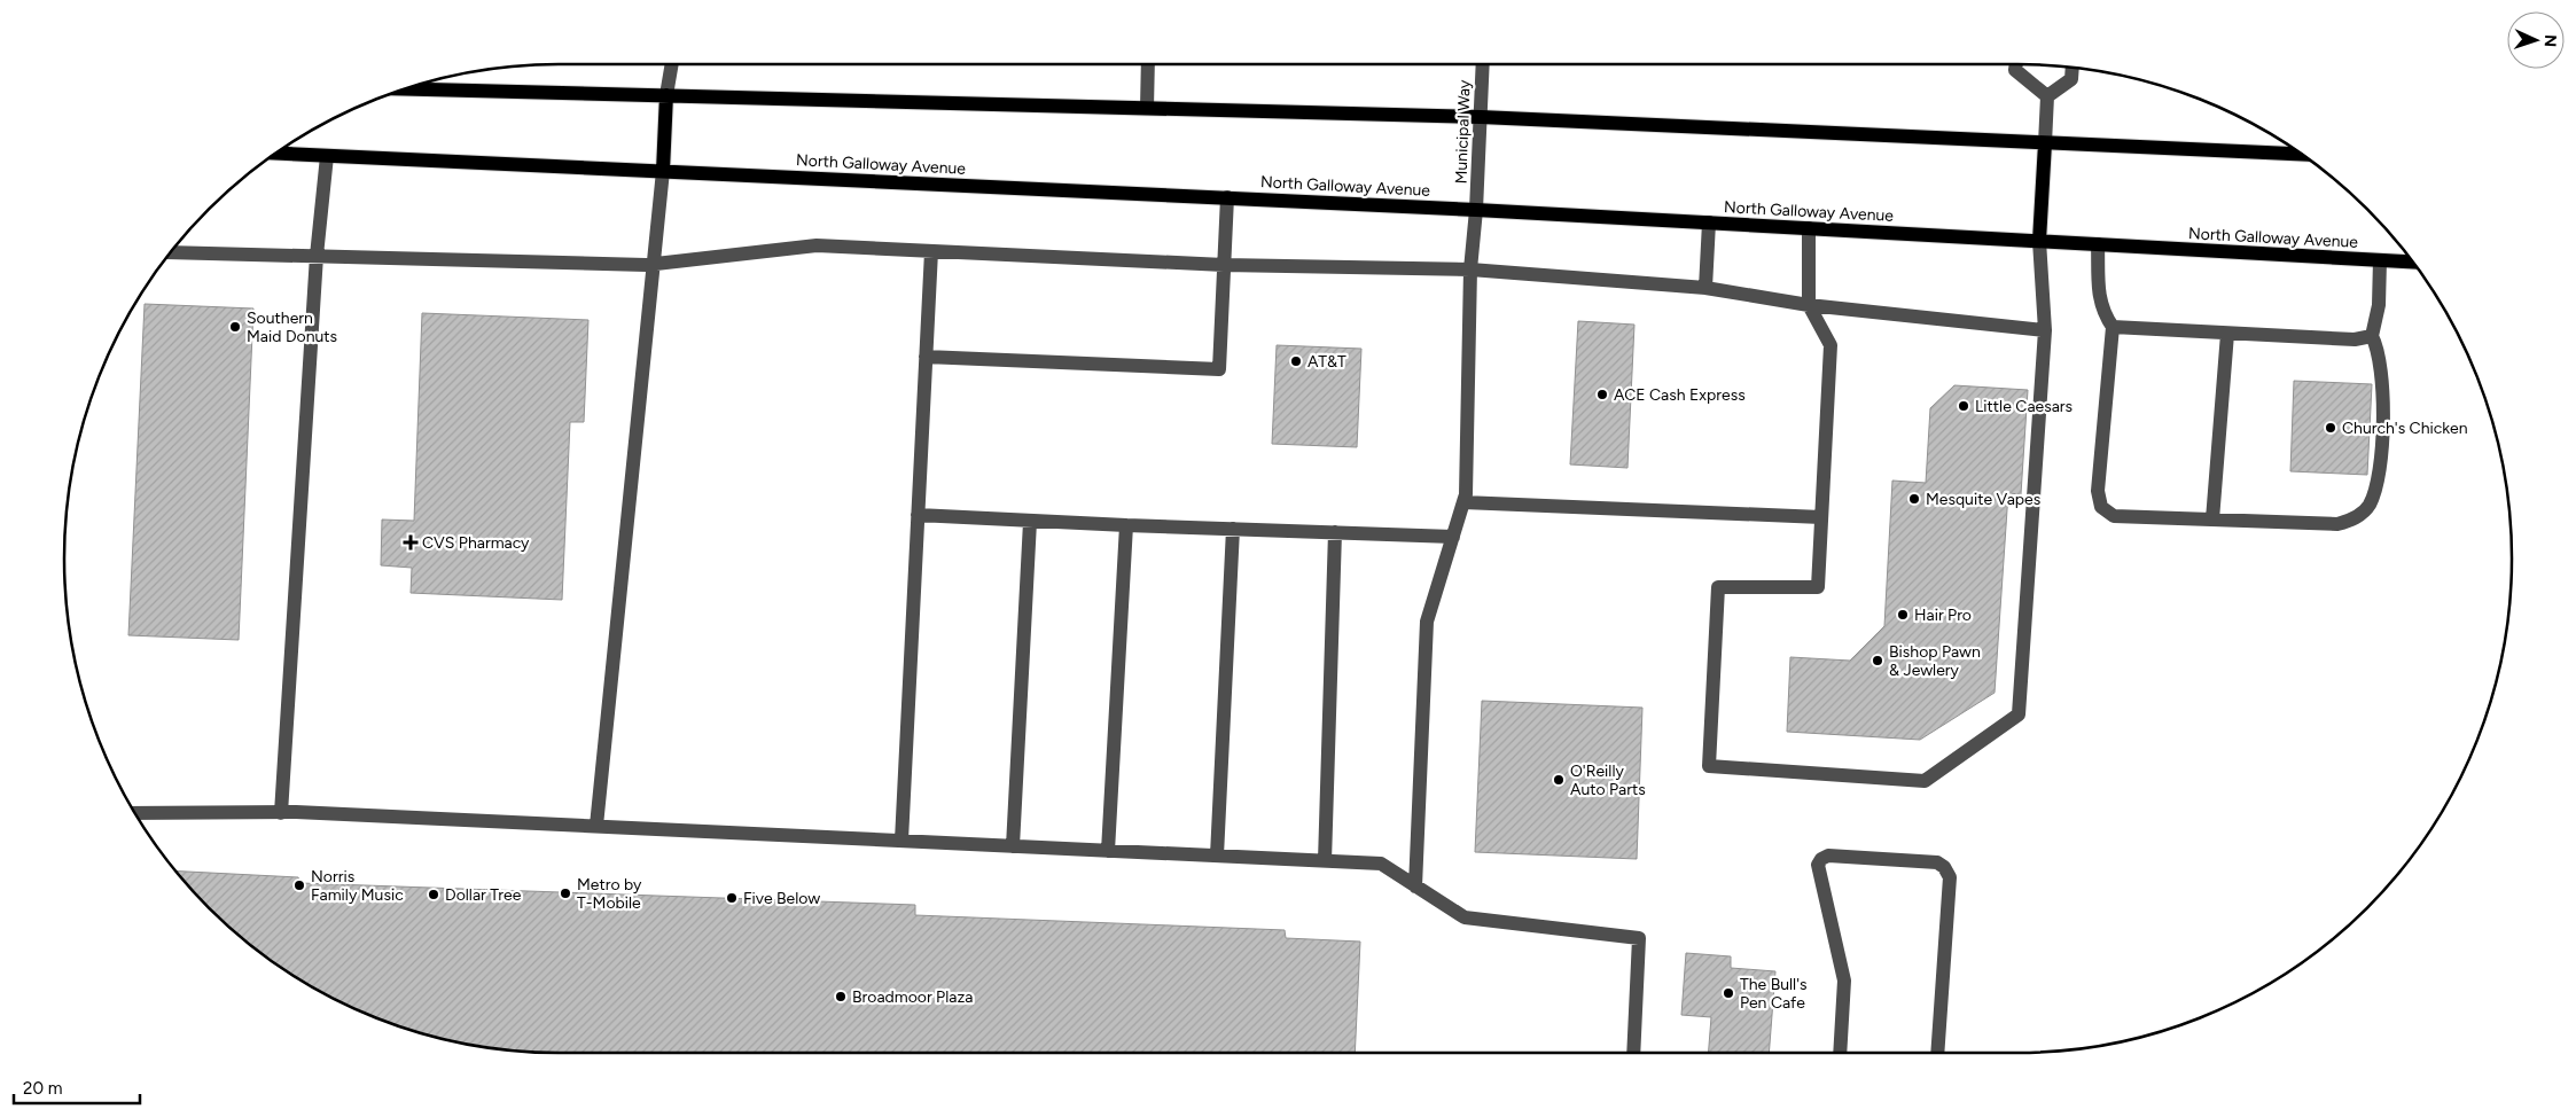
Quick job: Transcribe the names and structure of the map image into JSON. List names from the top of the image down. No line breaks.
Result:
{"streets":{"main road":["North Galloway Avenue"],"street":["Municipal Way"]},"crossings":[["Municipal Way","North Galloway Avenue"]],"places":{"other":["Southern Maid Donuts","AT&T","ACE Cash Express","Little Caesars","Church's Chicken","Mesquite Vapes","Hair Pro","Bishop Pawn & Jewlery","O'Reilly Auto Parts","Norris Family Music","Metro by T-Mobile","Dollar Tree","Five Below","The Bull's Pen Cafe","Broadmoor Plaza"],"health":["CVS Pharmacy"]},"scale_bar":"20 m","north":"right"}
